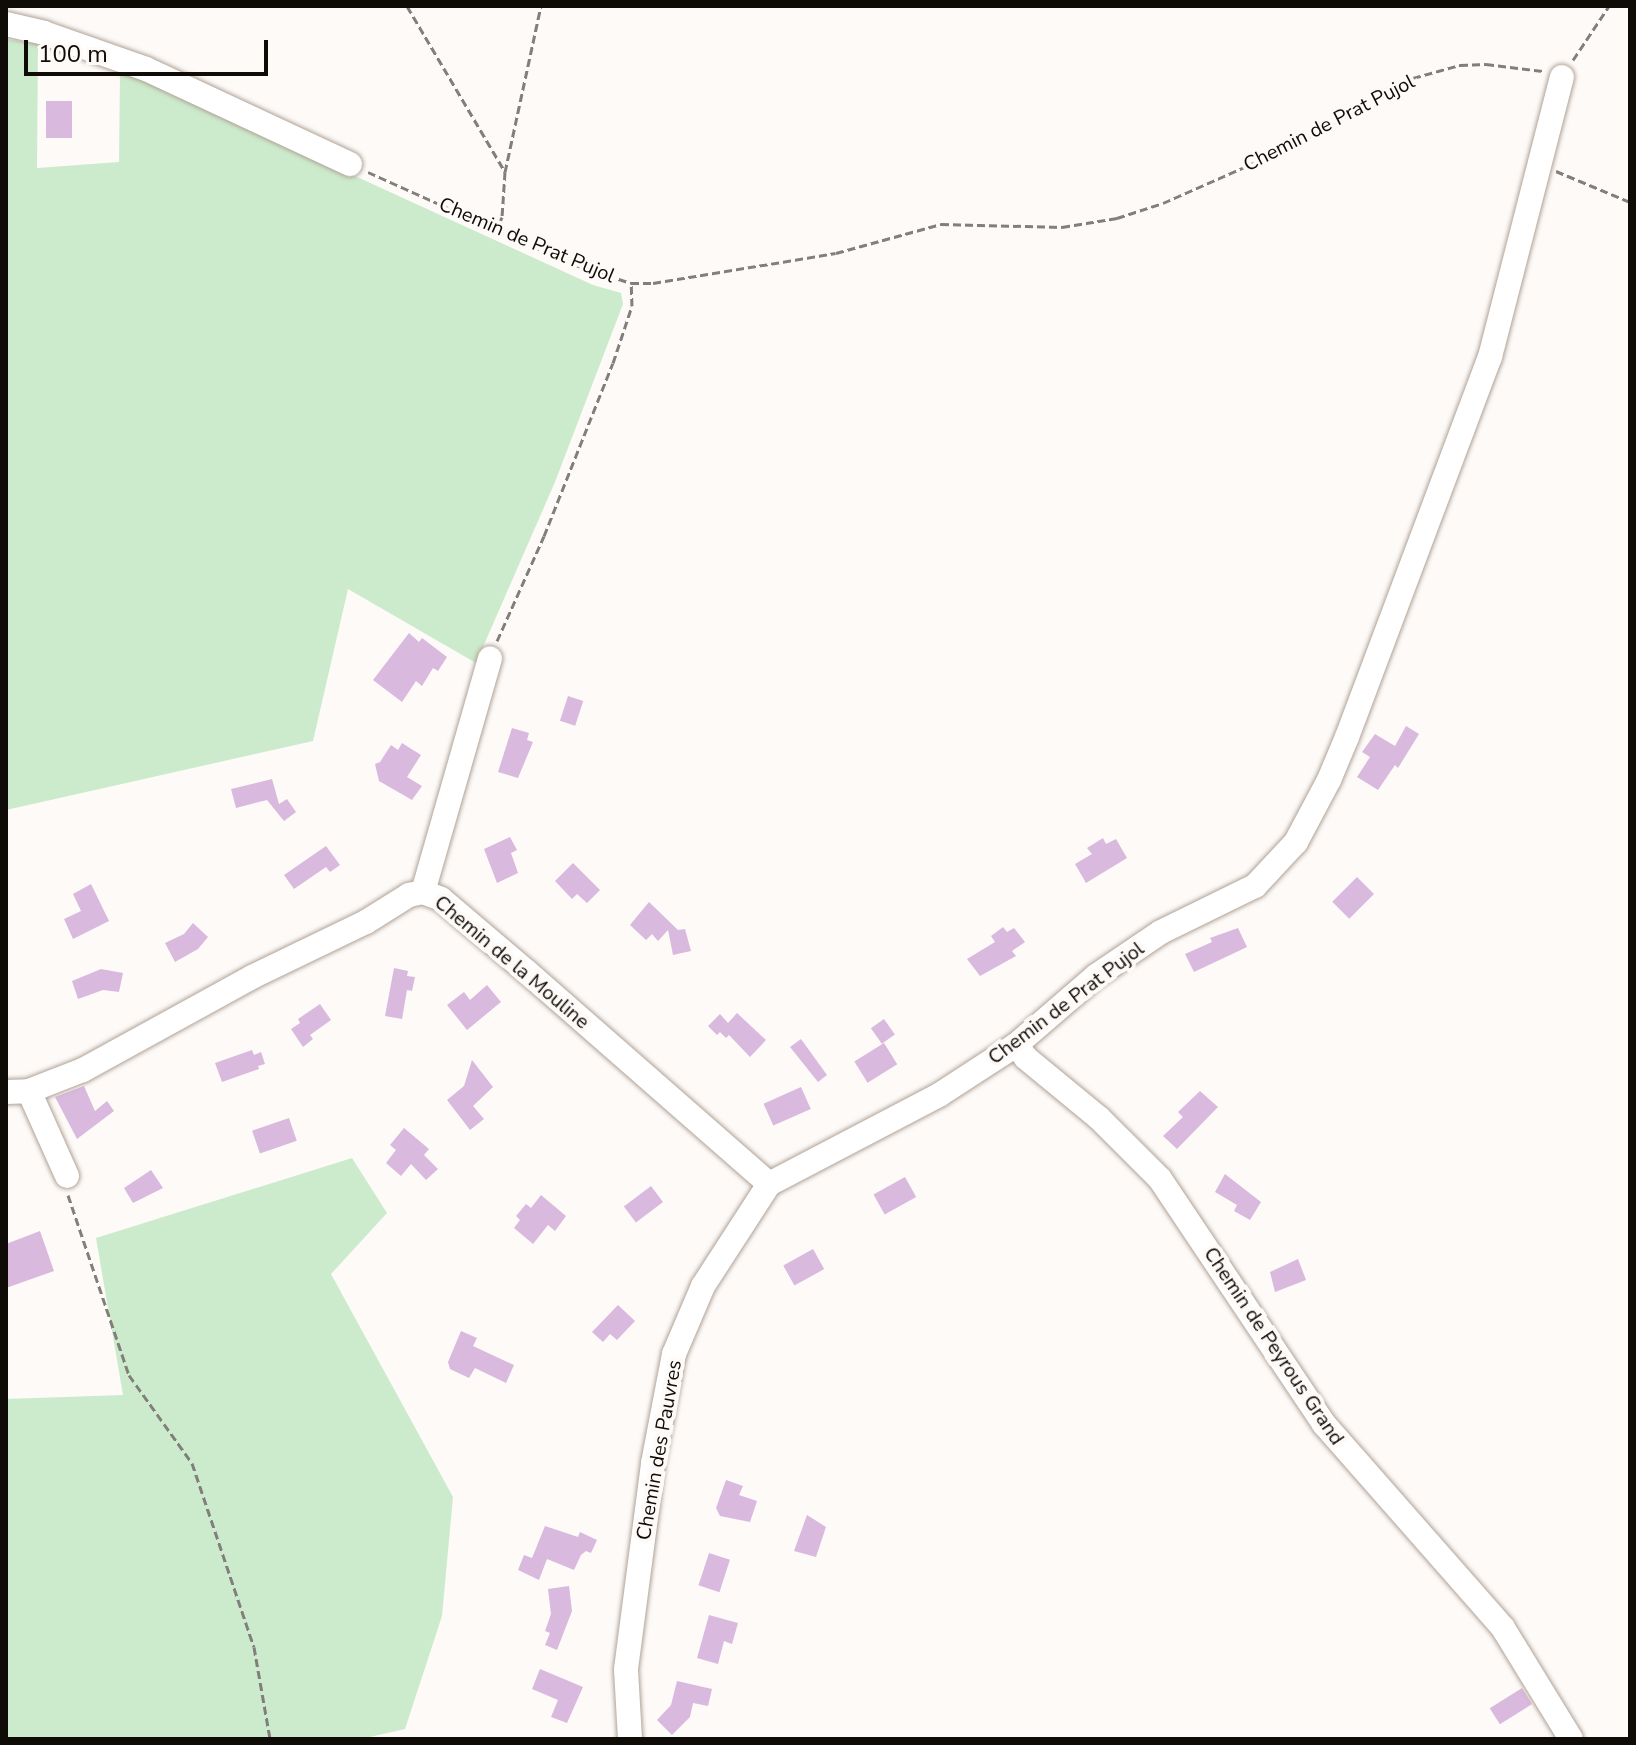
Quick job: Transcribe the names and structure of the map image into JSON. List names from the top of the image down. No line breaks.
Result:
{"streets":{"street":["Chemin de Prat Pujol","Chemin de la Mouline","Chemin de Peyrous Grand","Chemin des Pauvres"]},"crossings":[["Chemin de Prat Pujol","Chemin de la Mouline"],["Chemin de Prat Pujol","Chemin de Peyrous Grand"],["Chemin de Prat Pujol","Chemin des Pauvres"],["Chemin de la Mouline","Chemin des Pauvres"]],"scale_bar":"100 m"}
